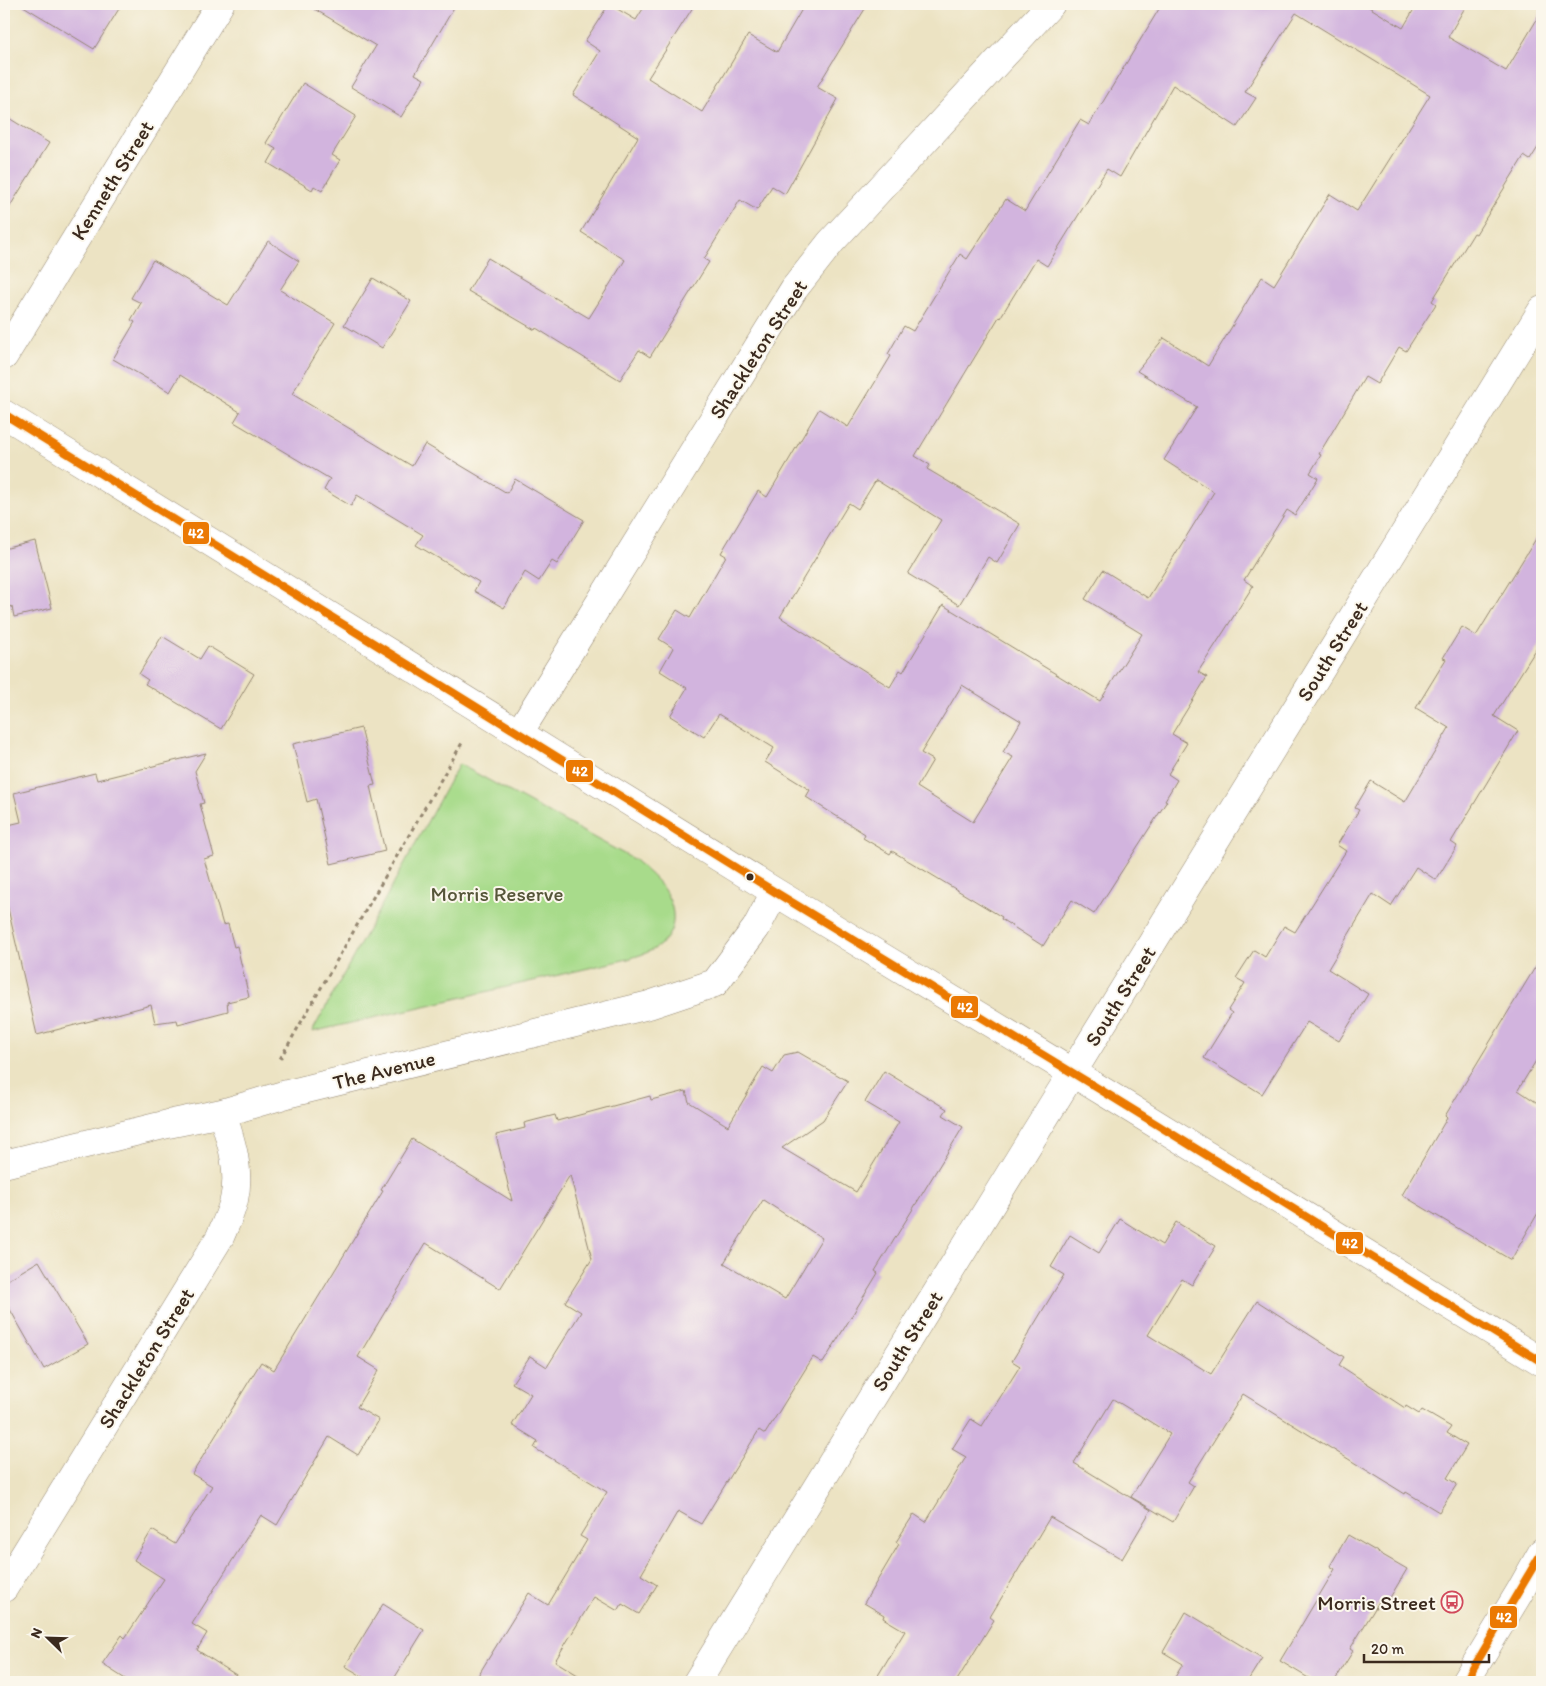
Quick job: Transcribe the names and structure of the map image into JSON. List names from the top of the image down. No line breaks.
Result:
{"streets":{"street":["Kenneth Street","Shackleton Street","South Street","The Avenue"]},"crossings":[["Shackleton Street","The Avenue"]],"parks":["Morris Reserve"],"places":{"bus stop":["Morris Street"]},"lines":["transit line 42"],"scale_bar":"20 m","north":"top left"}
